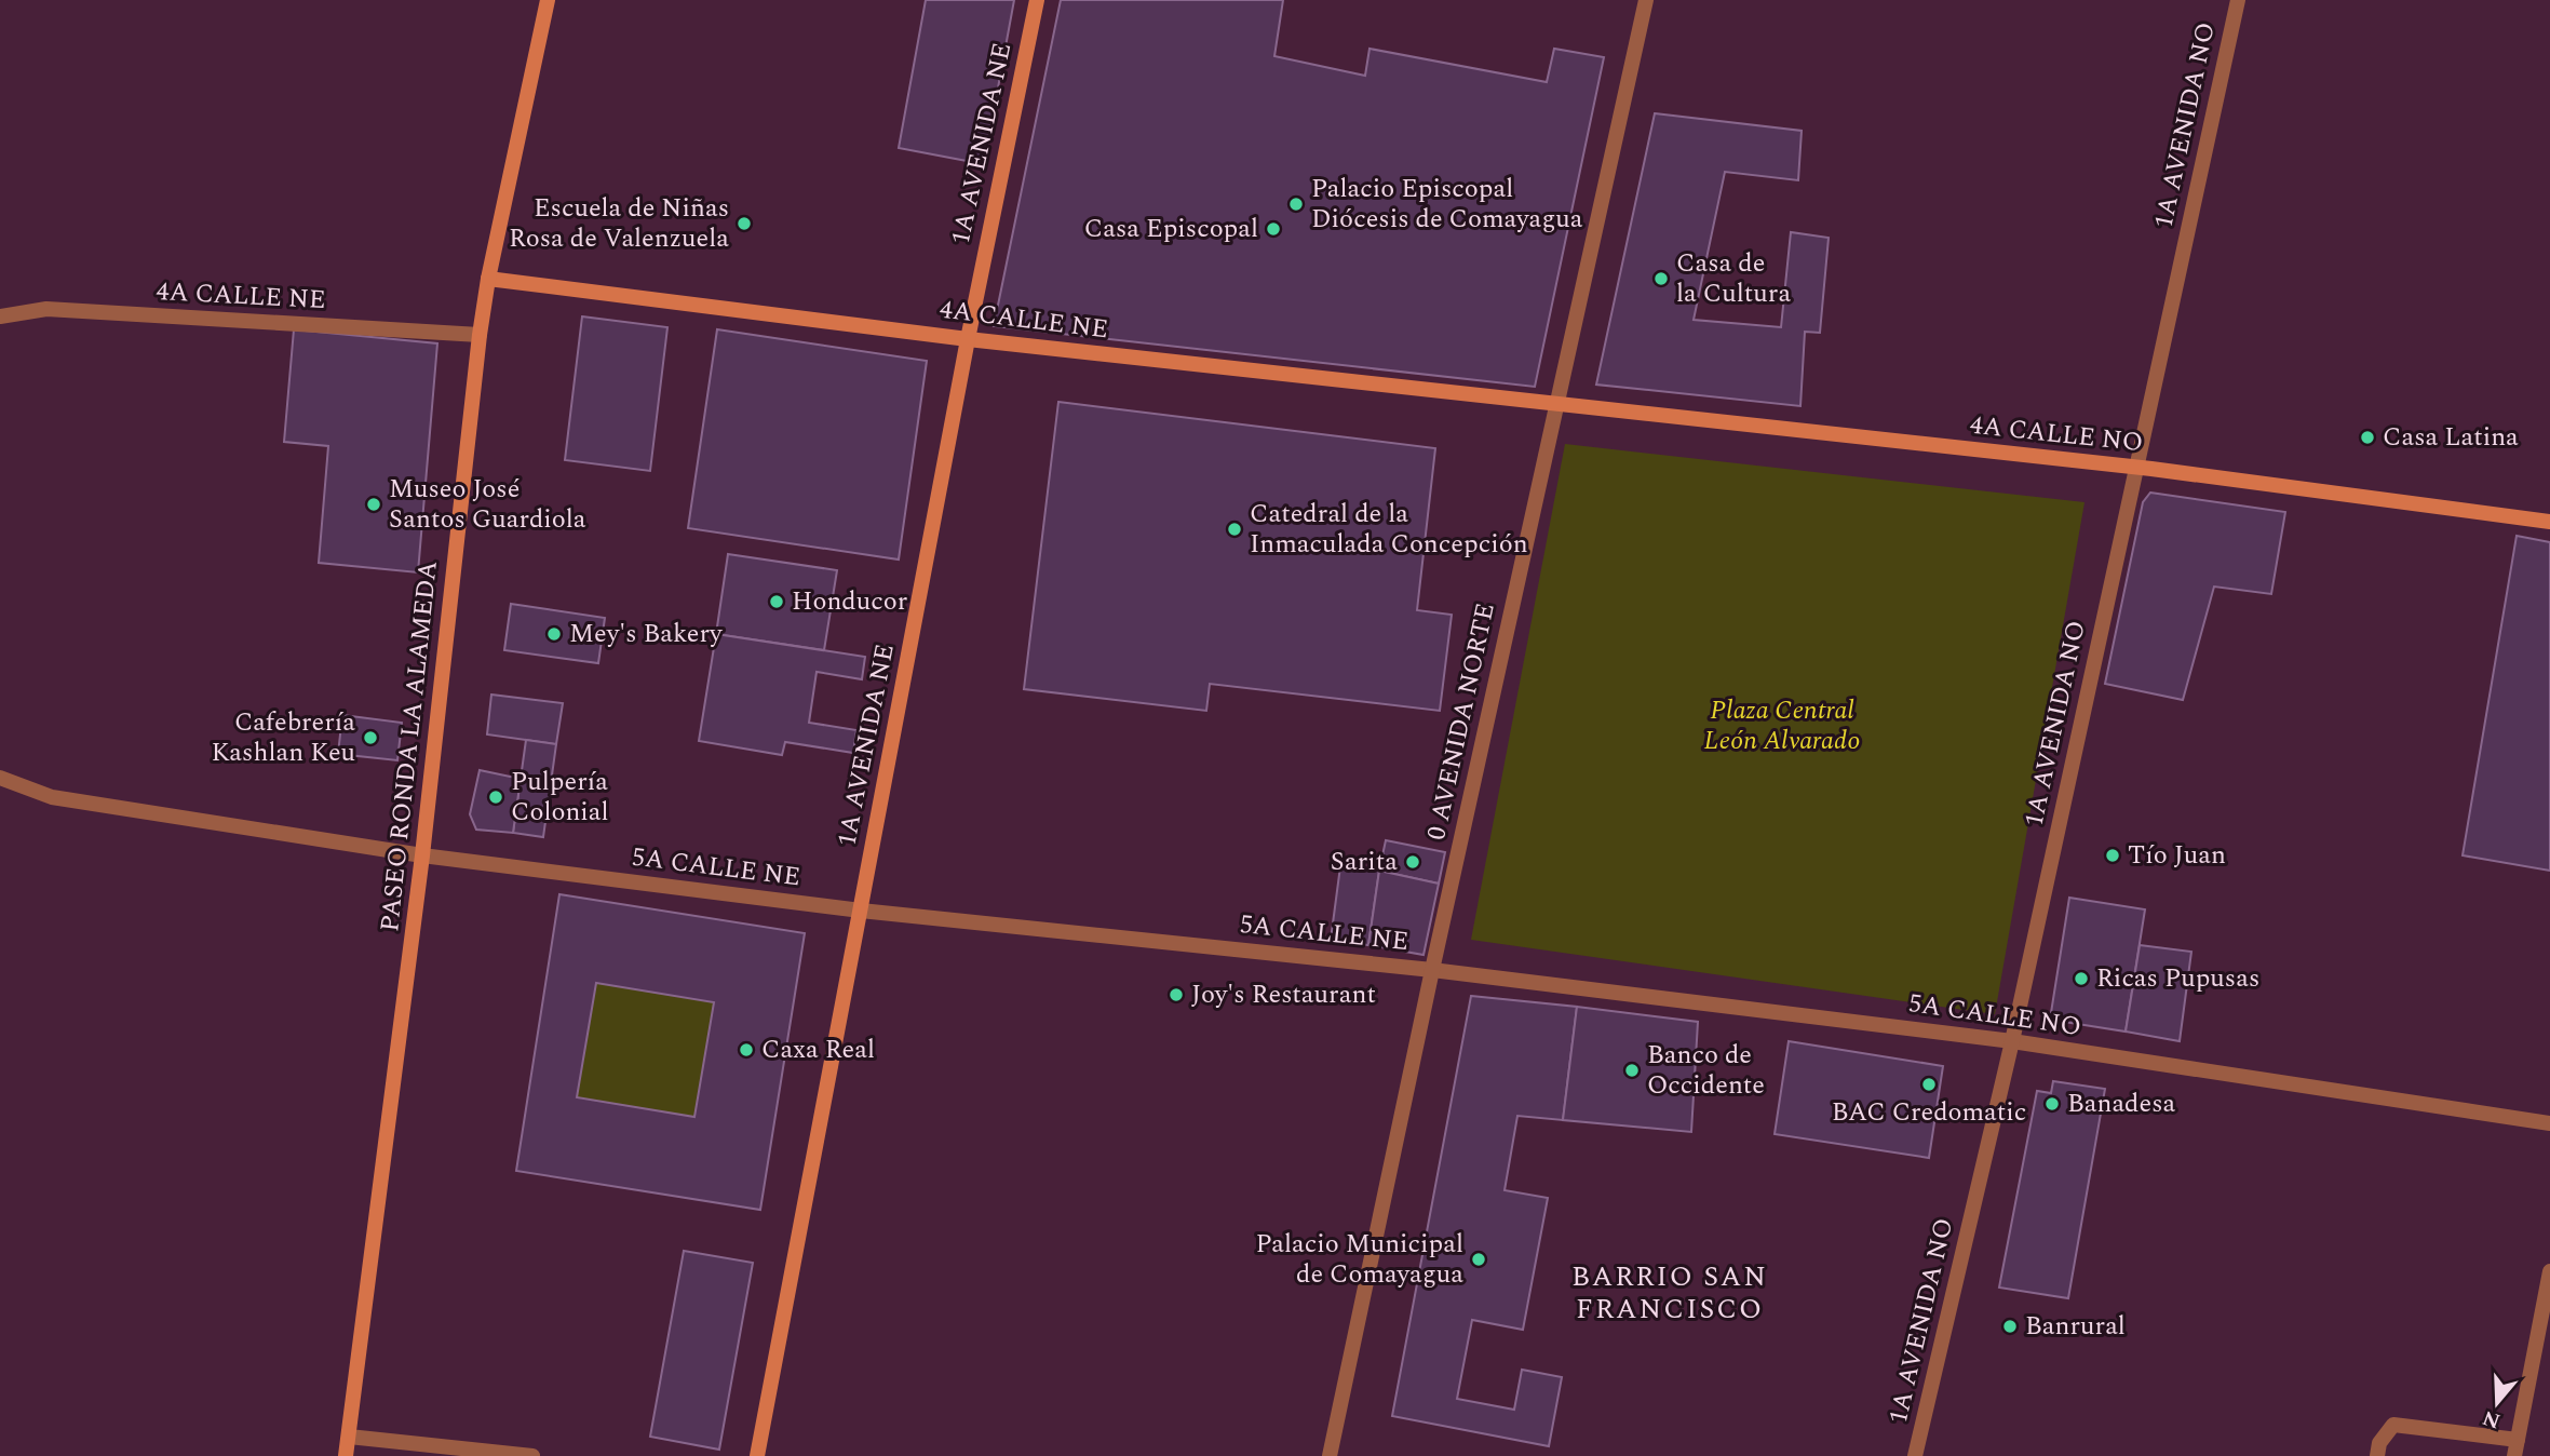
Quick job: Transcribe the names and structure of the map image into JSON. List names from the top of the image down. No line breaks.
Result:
{"streets":{"street":["1A AVENIDA NO","1A AVENIDA NE","4A CALLE NE","4A CALLE NO","0 AVENIDA NORTE","PASEO RONDA LA ALAMEDA","5A CALLE NE","5A CALLE NO"]},"crossings":[["1A AVENIDA NO","4A CALLE NO"],["1A AVENIDA NO","5A CALLE NO"],["1A AVENIDA NE","4A CALLE NE"],["1A AVENIDA NE","5A CALLE NE"],["4A CALLE NE","4A CALLE NO"],["4A CALLE NE","0 AVENIDA NORTE"],["4A CALLE NE","PASEO RONDA LA ALAMEDA"],["4A CALLE NO","0 AVENIDA NORTE"],["0 AVENIDA NORTE","5A CALLE NE"],["0 AVENIDA NORTE","5A CALLE NO"],["PASEO RONDA LA ALAMEDA","5A CALLE NE"],["5A CALLE NE","5A CALLE NO"]],"districts":["BARRIO SAN FRANCISCO"],"parks":["Plaza Central León Alvarado"],"places":["Palacio Episcopal Diócesis de Comayagua","Escuela de Niñas Rosa de Valenzuela","Casa Episcopal","Casa de la Cultura","Casa Latina","Museo José Santos Guardiola","Catedral de la Inmaculada Concepción","Honducor","Mey's Bakery","Cafebrería Kashlan Keu","Pulpería Colonial","Tío Juan","Sarita","Ricas Pupusas","Joy's Restaurant","Caxa Real","Banco de Occidente","BAC Credomatic","Banadesa","Palacio Municipal de Comayagua","Banrural"],"north":"bottom"}
